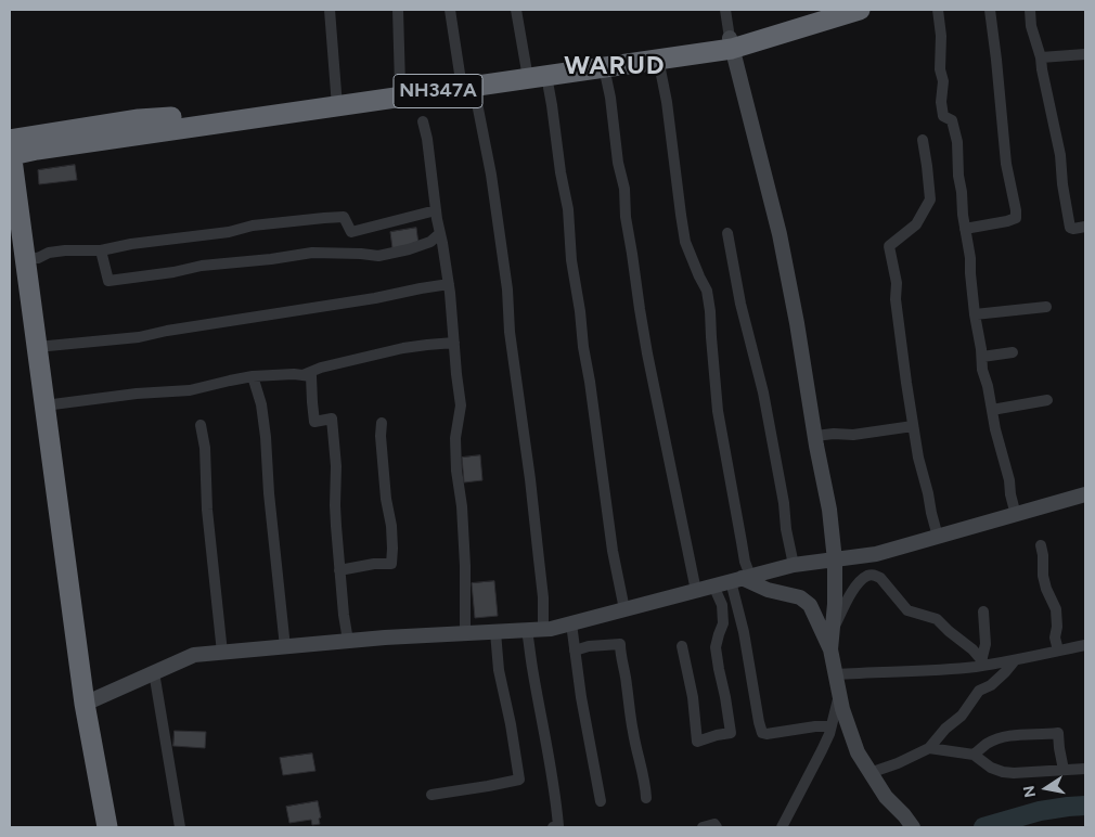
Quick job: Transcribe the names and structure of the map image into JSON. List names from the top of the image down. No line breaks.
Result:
{"streets":{"highway":["NH347A"]},"districts":["WARUD"],"north":"left"}
